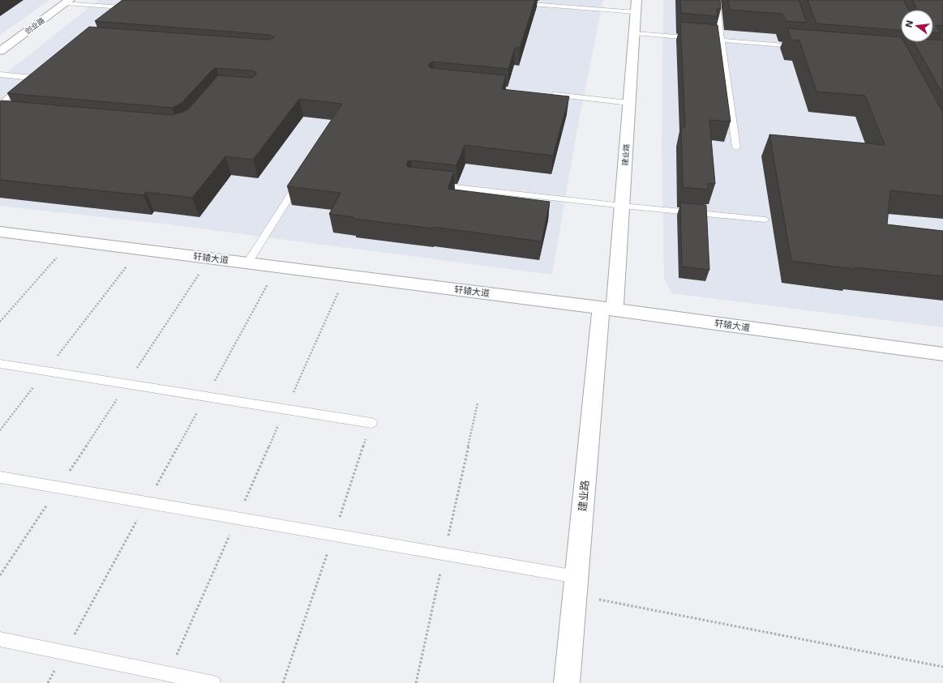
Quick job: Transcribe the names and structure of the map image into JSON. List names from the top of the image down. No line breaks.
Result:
{"streets":{"street":["创业路","建业路","轩辕大道"]},"crossings":[["建业路","轩辕大道"]],"north":"left"}
